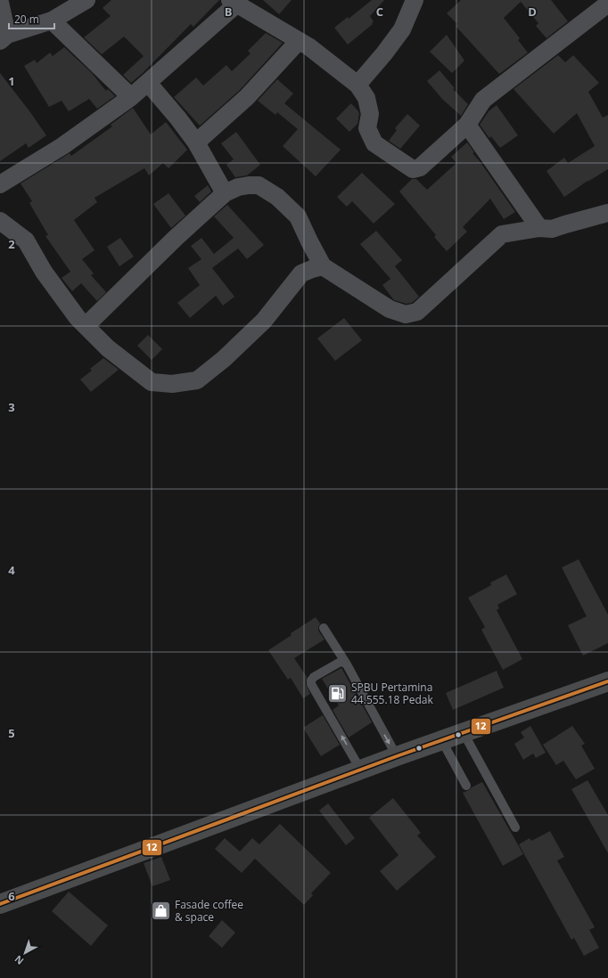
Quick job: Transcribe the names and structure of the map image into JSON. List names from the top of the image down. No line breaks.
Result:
{"places":{"fuel station":["SPBU Pertamina 44.555.18 Pedak"],"shop":["Fasade coffee & space"]},"lines":["transit line 12"],"scale_bar":"20 m","north":"bottom left","grid":{"columns":["B","C","D"],"rows":["1","2","3","4","5","6"]}}
